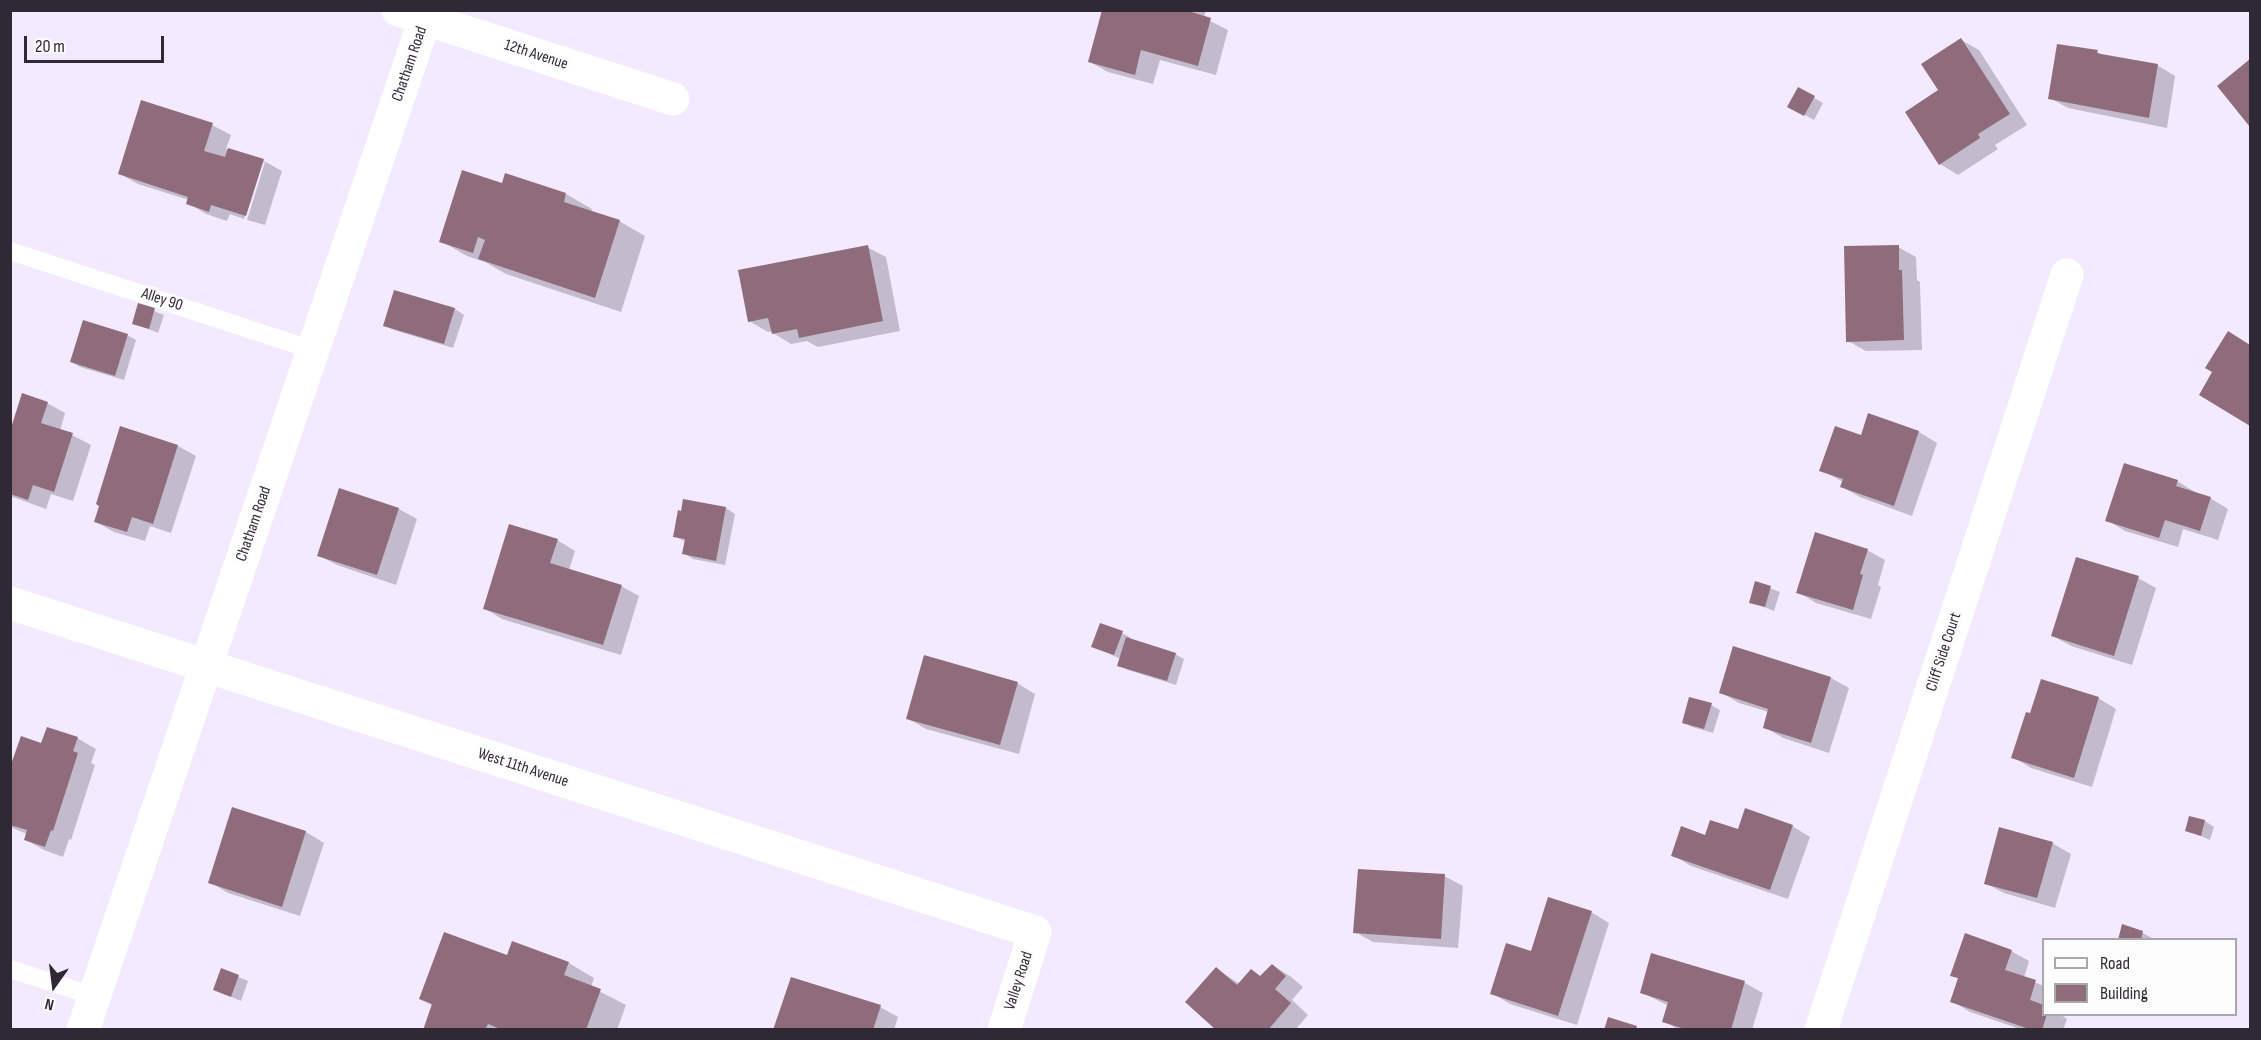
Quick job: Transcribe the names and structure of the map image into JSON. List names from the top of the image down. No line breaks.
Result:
{"streets":{"street":["12th Avenue","Chatham Road","Cliff Side Court","West 11th Avenue","Valley Road"],"lane":["Alley 90"]},"crossings":[["12th Avenue","Chatham Road"],["Chatham Road","Alley 90"],["Chatham Road","West 11th Avenue"],["West 11th Avenue","Valley Road"]],"legend":["Road","Building"],"scale_bar":"20 m","north":"bottom"}
